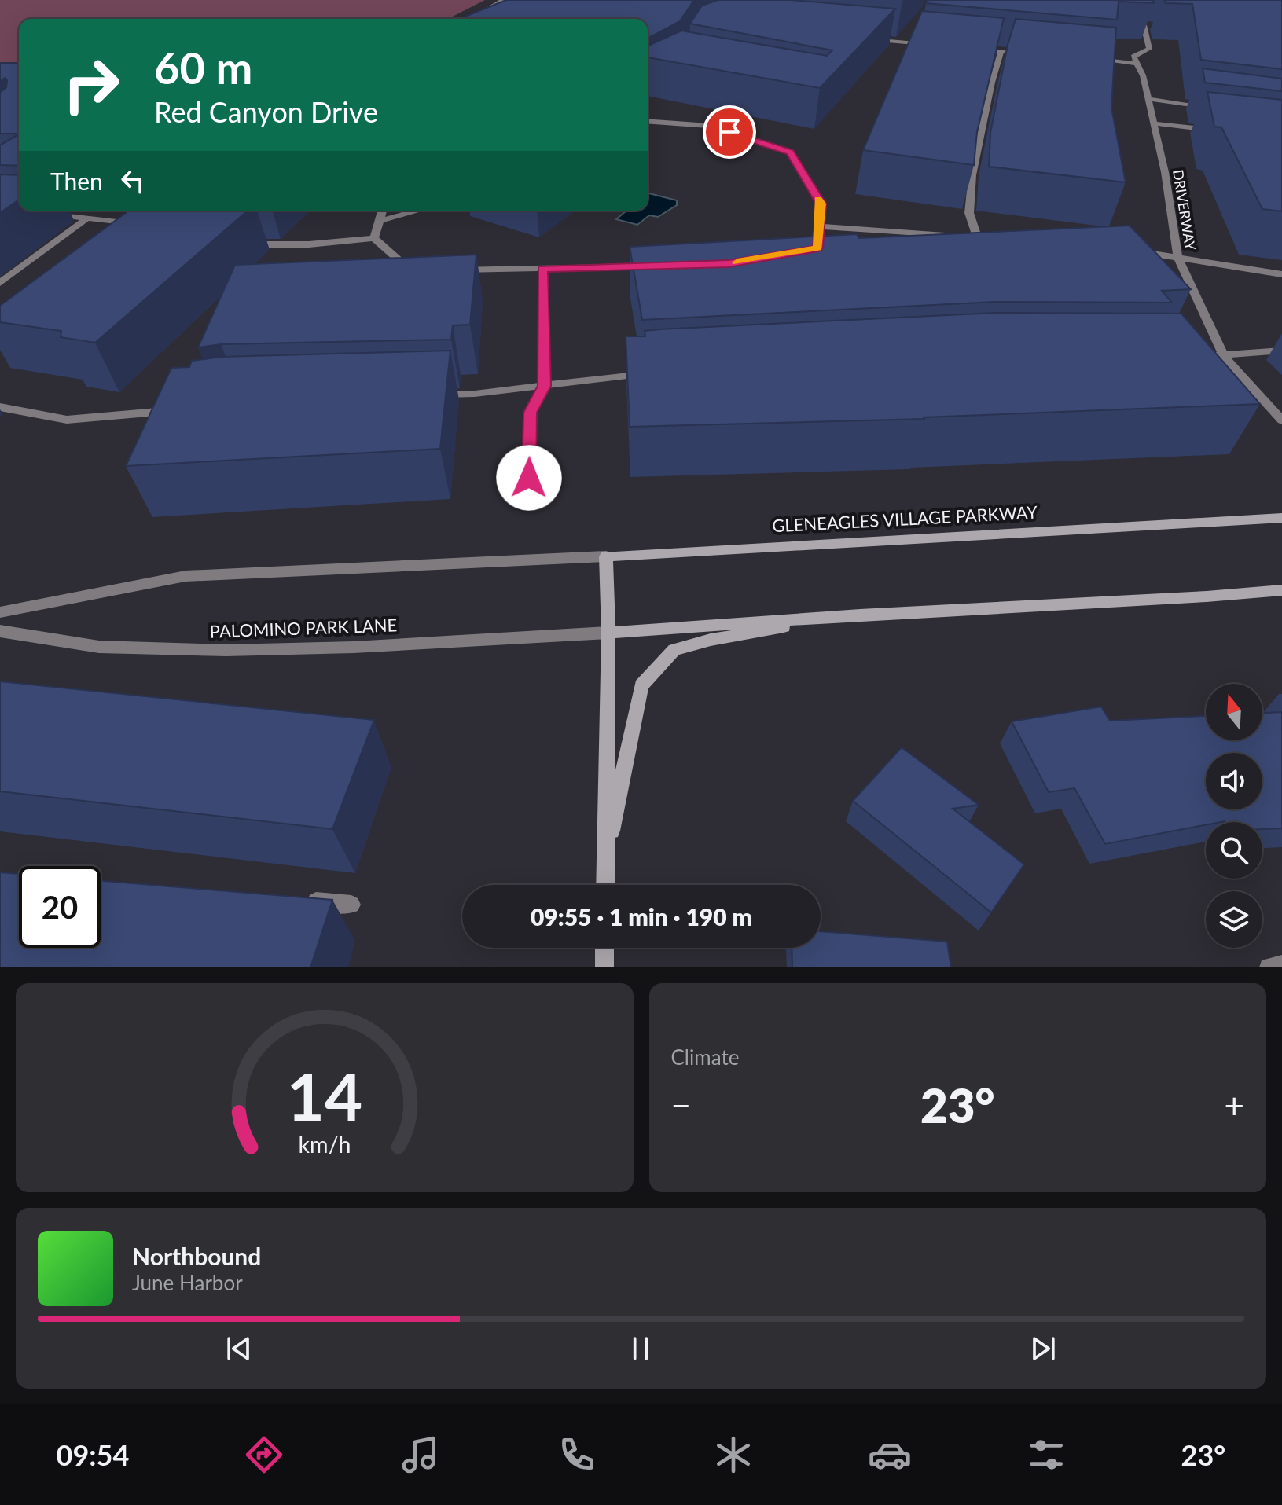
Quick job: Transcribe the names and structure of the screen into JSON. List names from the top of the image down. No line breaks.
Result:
{"streets":{"street":["DRIVERWAY","GLENEAGLES VILLAGE PARKWAY","PALOMINO PARK LANE"]},"north":"top","page":{"turn":["60 m","Red Canyon Drive"],"then":"Then","limit":"20","trip":"09:55 · 1 min · 190 m","tile":"Climate","heat":["−","23°","+"],"song":["Northbound","June Harbor"],"tabs":["09:54","23°"],"gauge":["14","km/h"]}}
